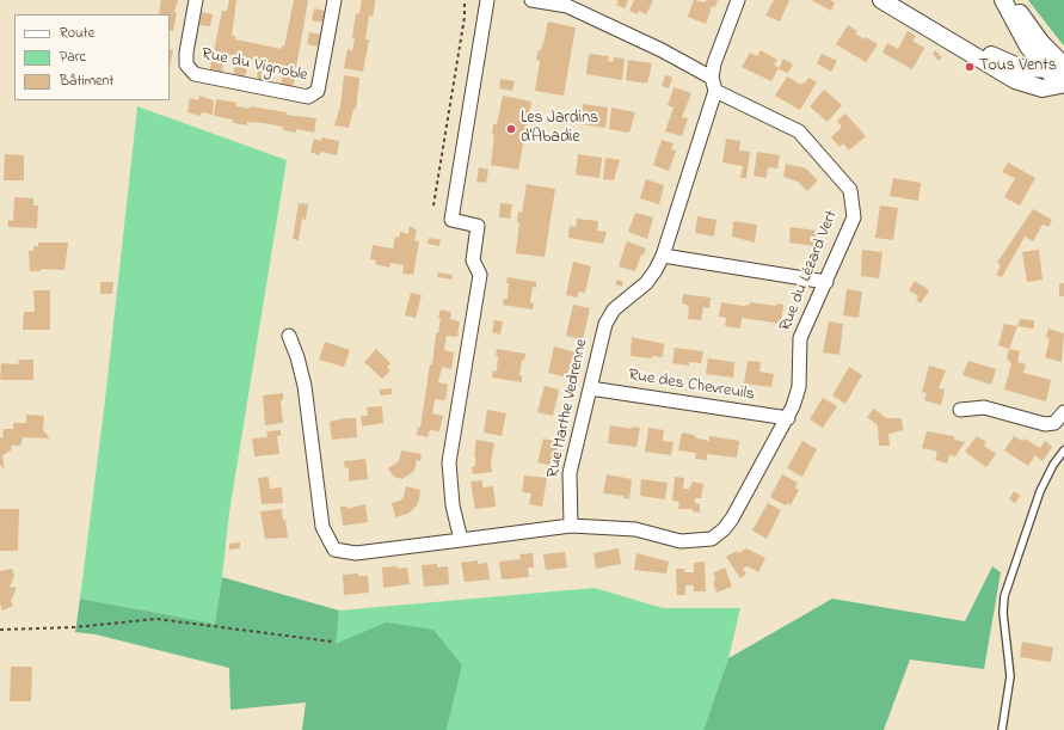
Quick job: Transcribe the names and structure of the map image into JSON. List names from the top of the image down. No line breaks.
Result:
{"streets":{"street":["Rue du Vignoble","Rue du Lézard Vert","Rue des Chevreuils","Rue Marthe Vedrenne"]},"crossings":[["Rue du Lézard Vert","Rue des Chevreuils"],["Rue du Lézard Vert","Rue Marthe Vedrenne"],["Rue des Chevreuils","Rue Marthe Vedrenne"]],"places":["Tous Vents","Les Jardins d'Abadie"],"legend":["Route","Parc","Bâtiment"]}
